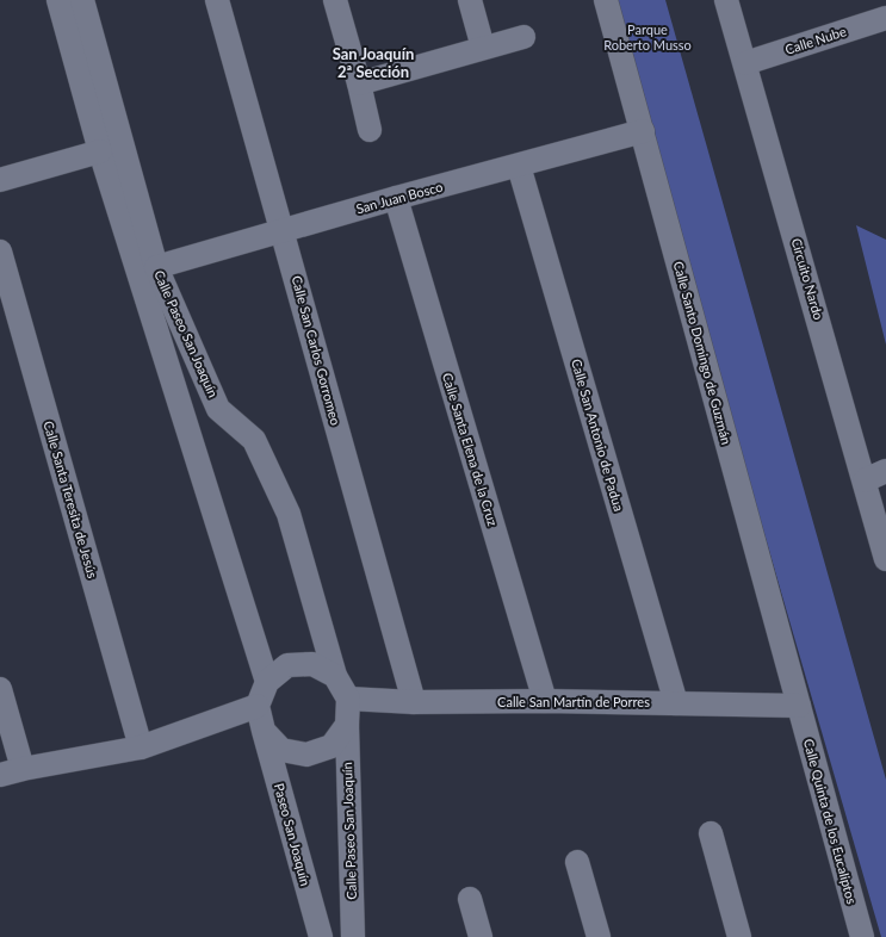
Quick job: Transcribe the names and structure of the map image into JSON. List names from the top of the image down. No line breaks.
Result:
{"streets":{"street":["Calle Nube","San Juan Bosco","Circuito Nardo","Calle Paseo San Joaquín","Calle San Carlos Gorromeo","Calle Santo Domingo de Guzmán","Calle San Antonio de Padua","Calle Santa Elena de la Cruz","Calle Santa Teresita de Jesús","Calle San Martín de Porres","Calle Quinta de los Eucaliptos","Paseo San Joaquín"]},"crossings":[["Calle Nube","Circuito Nardo"],["San Juan Bosco","Calle Paseo San Joaquín"],["San Juan Bosco","Calle San Carlos Gorromeo"],["San Juan Bosco","Calle Santo Domingo de Guzmán"],["San Juan Bosco","Calle San Antonio de Padua"],["San Juan Bosco","Calle Santa Elena de la Cruz"],["Calle Paseo San Joaquín","Calle San Martín de Porres"],["Calle Paseo San Joaquín","Paseo San Joaquín"],["Calle San Carlos Gorromeo","Calle San Martín de Porres"],["Calle Santo Domingo de Guzmán","Calle San Martín de Porres"],["Calle Santo Domingo de Guzmán","Calle Quinta de los Eucaliptos"],["Calle San Antonio de Padua","Calle San Martín de Porres"],["Calle Santa Elena de la Cruz","Calle San Martín de Porres"],["Calle San Martín de Porres","Calle Quinta de los Eucaliptos"],["Calle San Martín de Porres","Paseo San Joaquín"]],"districts":["San Joaquín 2ª Sección"],"parks":["Parque Roberto Musso"]}
